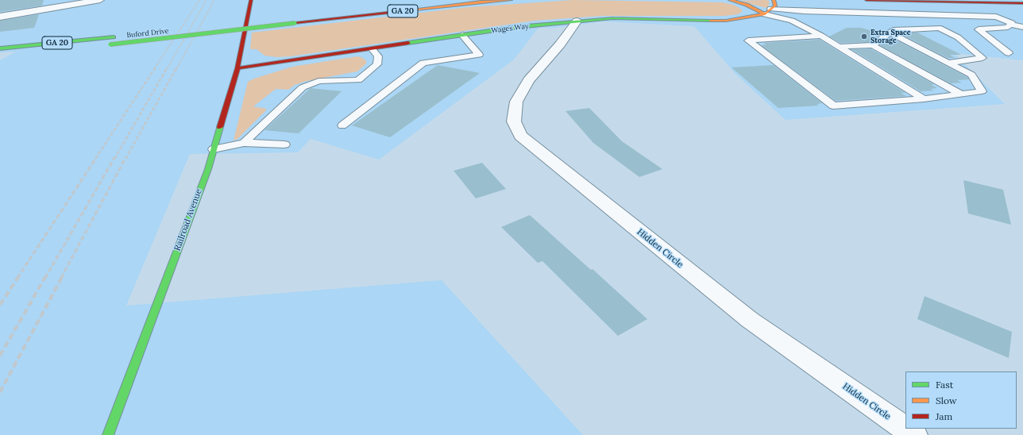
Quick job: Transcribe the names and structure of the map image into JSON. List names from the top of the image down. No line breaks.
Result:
{"streets":{"main road":["GA 20","Wages Way","Buford Drive","Railroad Avenue"],"street":["Hidden Circle"]},"crossings":[["GA 20","Buford Drive"],["Wages Way","Railroad Avenue"],["Wages Way","Hidden Circle"]],"places":["Extra Space Storage"],"legend":["Fast","Slow","Jam"]}
